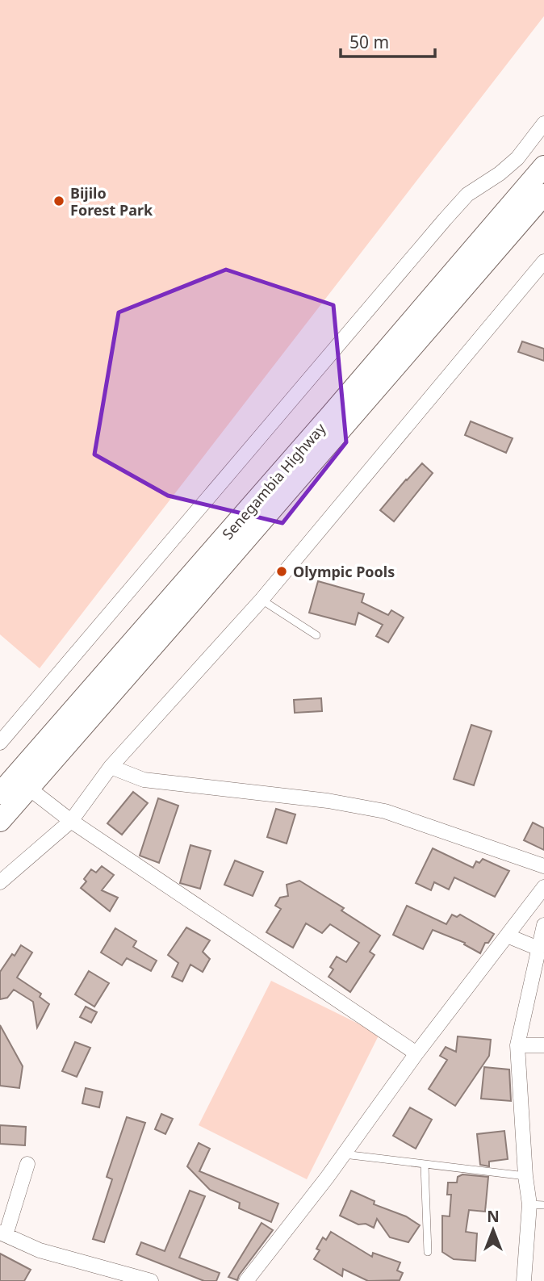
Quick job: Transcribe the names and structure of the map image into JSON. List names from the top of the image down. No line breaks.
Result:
{"streets":{"main road":["Senegambia Highway"]},"places":["Bijilo Forest Park","Olympic Pools"],"scale_bar":"50 m","north":"top"}
